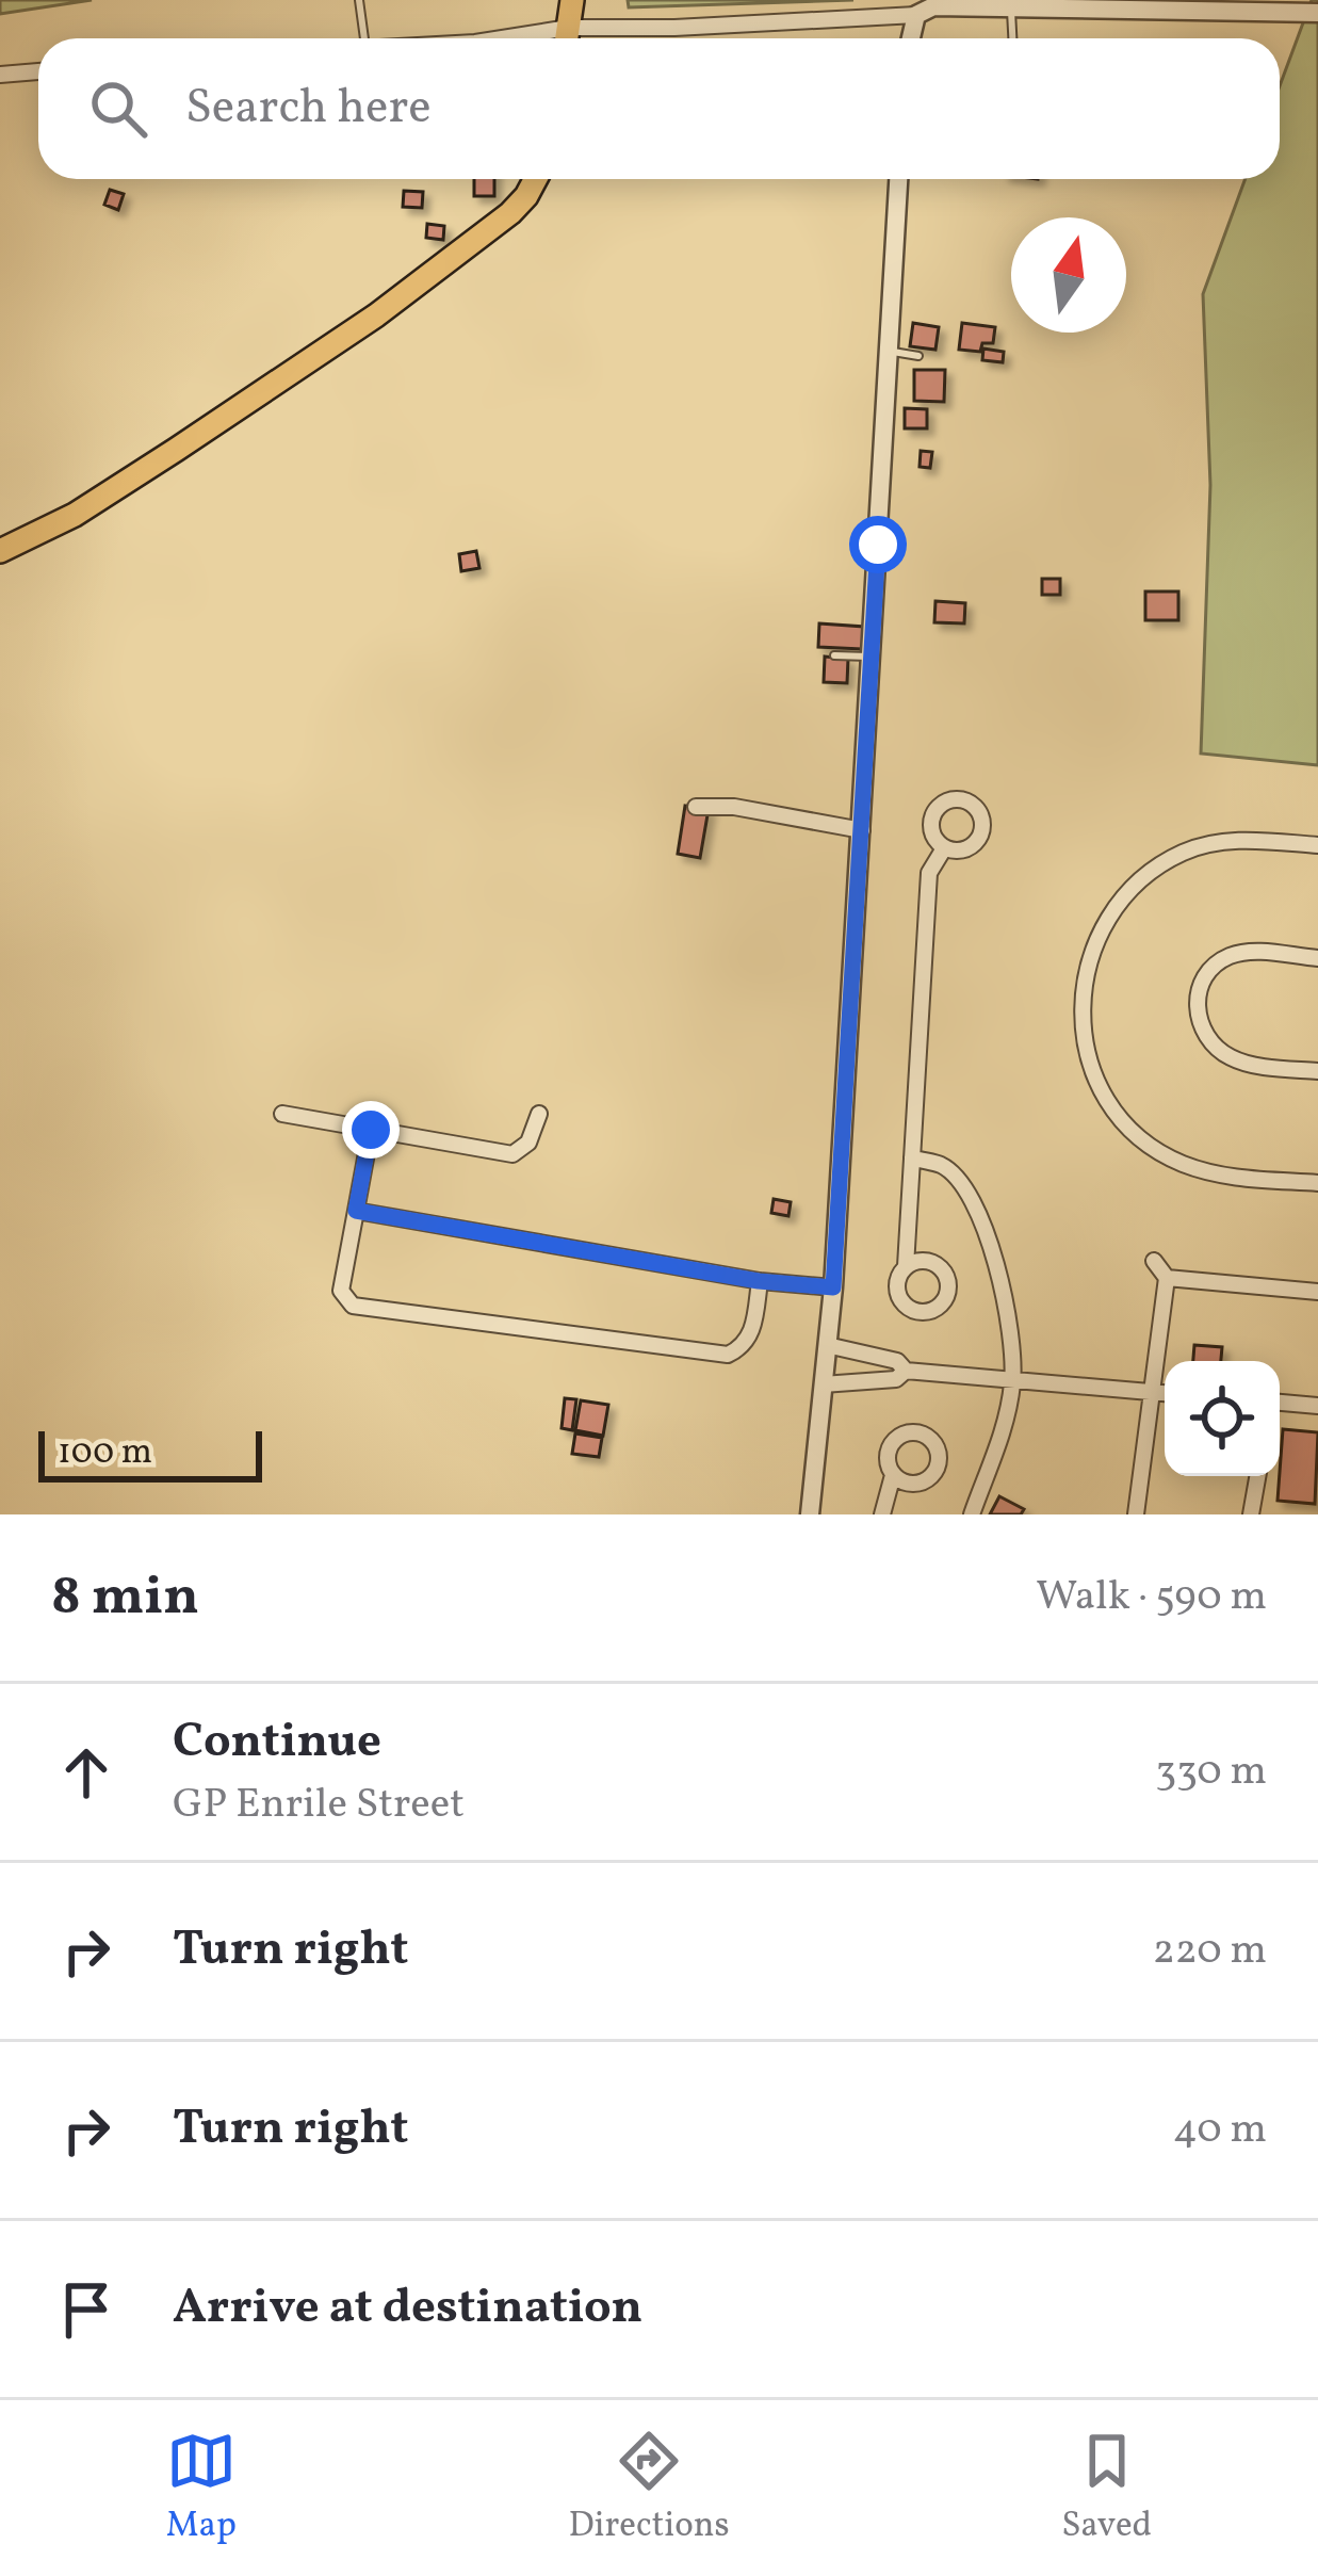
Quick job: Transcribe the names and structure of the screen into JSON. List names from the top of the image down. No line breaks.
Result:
{"scale_bar":"100 m","north":"top","page":{"search":"Search here","scale":"100 m","heading":["8 min","Walk · 590 m"],"list":[["Continue","GP Enrile Street","330 m"],["Turn right","220 m"],["Turn right","40 m"],"Arrive at destination"],"nav":["Map","Directions","Saved"]}}
